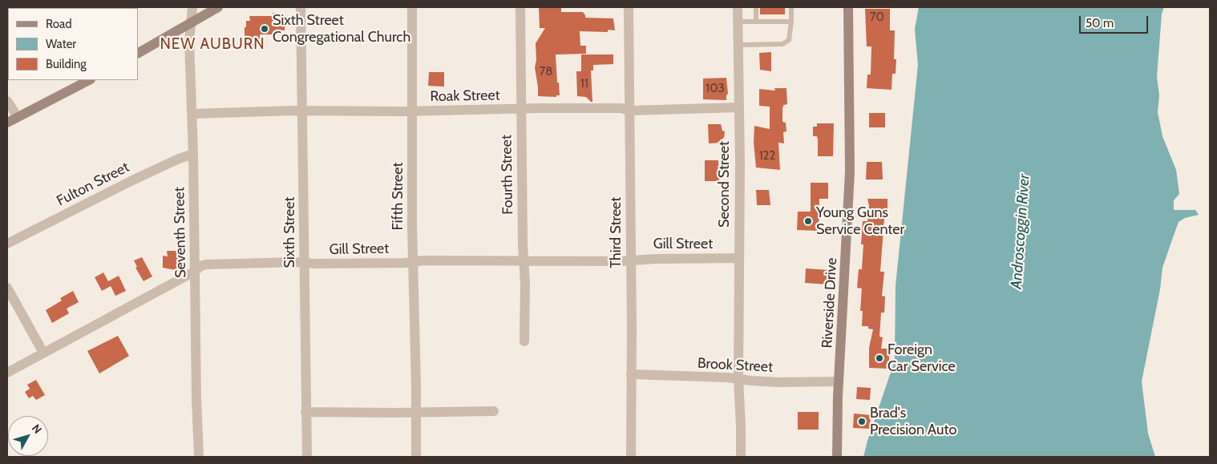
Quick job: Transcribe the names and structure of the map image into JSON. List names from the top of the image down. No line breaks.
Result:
{"streets":{"main road":["Riverside Drive"],"street":["Roak Street","Fourth Street","Fulton Street","Second Street","Fifth Street","Seventh Street","Sixth Street","Third Street","Gill Street","Brook Street"]},"crossings":[["Roak Street","Fourth Street"],["Roak Street","Second Street"],["Roak Street","Fifth Street"],["Roak Street","Seventh Street"],["Roak Street","Sixth Street"],["Roak Street","Third Street"],["Fourth Street","Gill Street"],["Fulton Street","Seventh Street"],["Second Street","Gill Street"],["Second Street","Brook Street"],["Fifth Street","Gill Street"],["Seventh Street","Gill Street"],["Sixth Street","Gill Street"],["Third Street","Gill Street"],["Third Street","Brook Street"],["Riverside Drive","Brook Street"]],"districts":["NEW AUBURN"],"water":["Androscoggin River"],"places":["Sixth Street Congregational Church","Young Guns Service Center","Foreign Car Service","Brad's Precision Auto"],"house_numbers":["70","78","11","103","122"],"legend":["Road","Water","Building"],"scale_bar":"50 m","north":"top right"}
